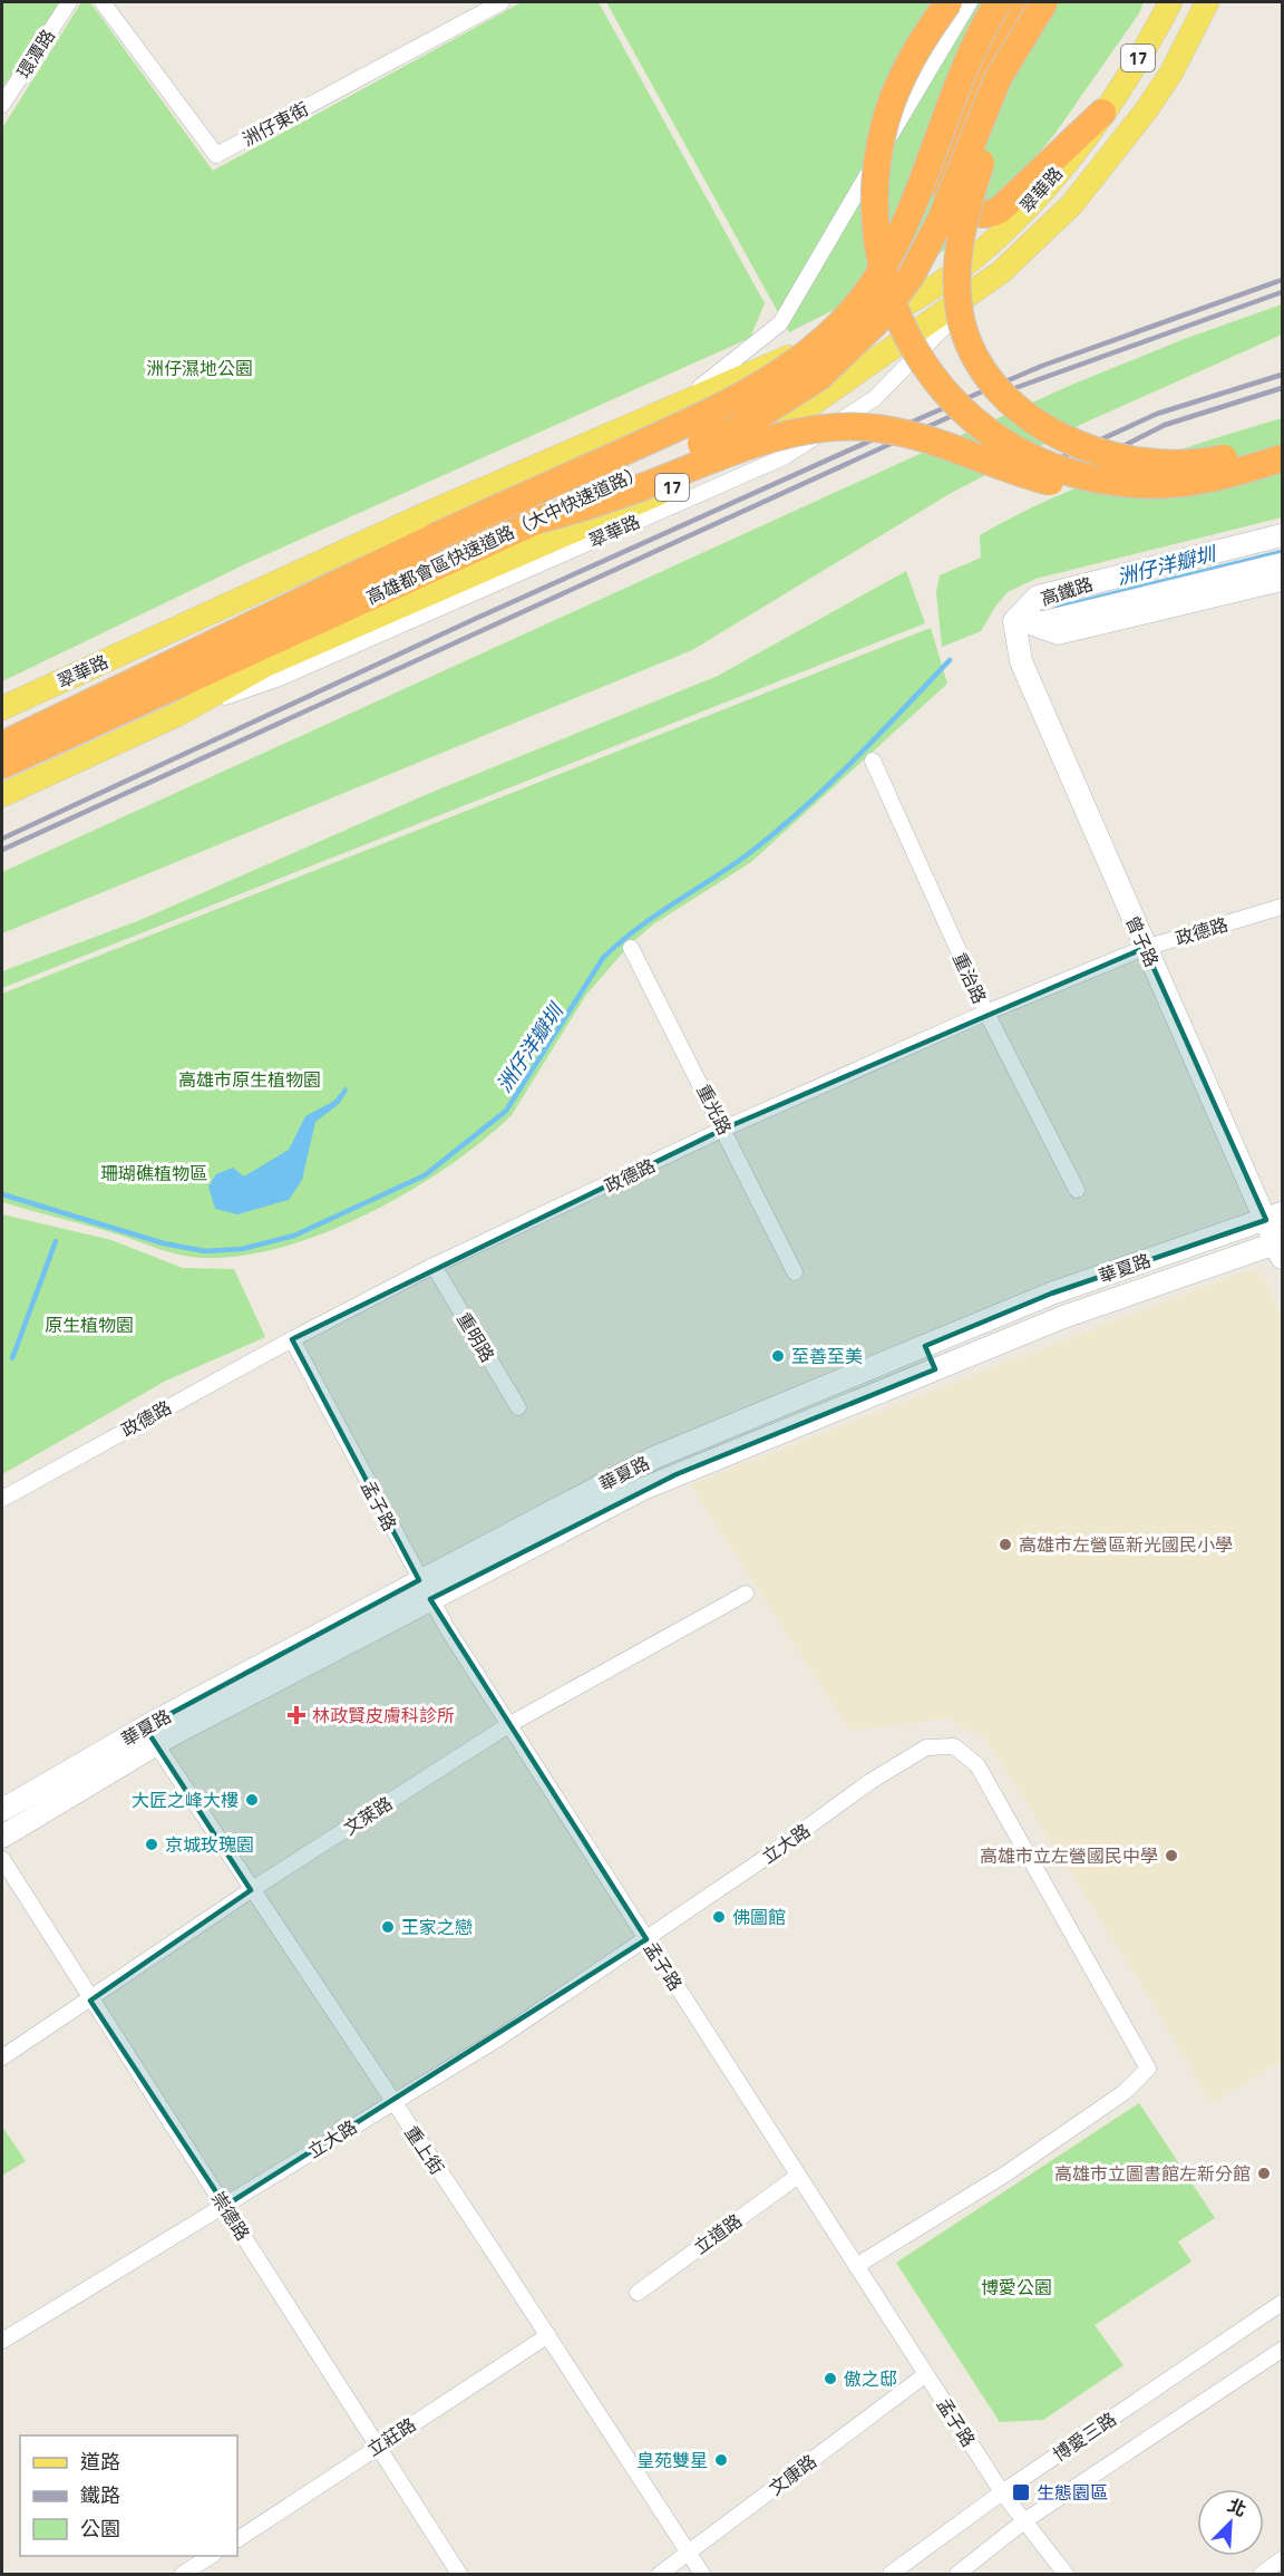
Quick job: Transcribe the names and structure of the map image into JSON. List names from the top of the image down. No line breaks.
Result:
{"streets":{"highway":["高雄都會區快速道路（大中快速道路）"],"main road":["17","翠華路"],"street":["環潭路","洲仔東街","高鐵路","政德路","曾子路","重治路","重光路","華夏路","重明路","孟子路","文萊路","立大路","重上街","崇德路","立道路","立莊路","博愛三路","文康路"]},"crossings":[["高鐵路","曾子路"],["政德路","曾子路"],["政德路","重治路"],["政德路","重光路"],["政德路","重明路"],["政德路","孟子路"],["曾子路","華夏路"],["華夏路","孟子路"],["華夏路","重上街"],["孟子路","文萊路"],["孟子路","立大路"],["孟子路","立道路"],["孟子路","博愛三路"],["孟子路","文康路"],["文萊路","重上街"],["文萊路","崇德路"],["立大路","重上街"],["立大路","崇德路"],["重上街","立莊路"],["重上街","文康路"],["崇德路","立莊路"]],"water":["洲仔洋瓣圳"],"parks":["洲仔濕地公園","高雄市原生植物園","珊瑚礁植物區","原生植物園","博愛公園"],"places":{"other":["至善至美","高雄市左營區新光國民小學","大匠之峰大樓","京城玫瑰園","高雄市立左營國民中學","佛圖館","王家之戀","高雄市立圖書館左新分館","傲之邸","皇苑雙星"],"health":["林政賢皮膚科診所"],"transit":["生態園區"]},"legend":["道路","鐵路","公園"],"north":"top right"}
